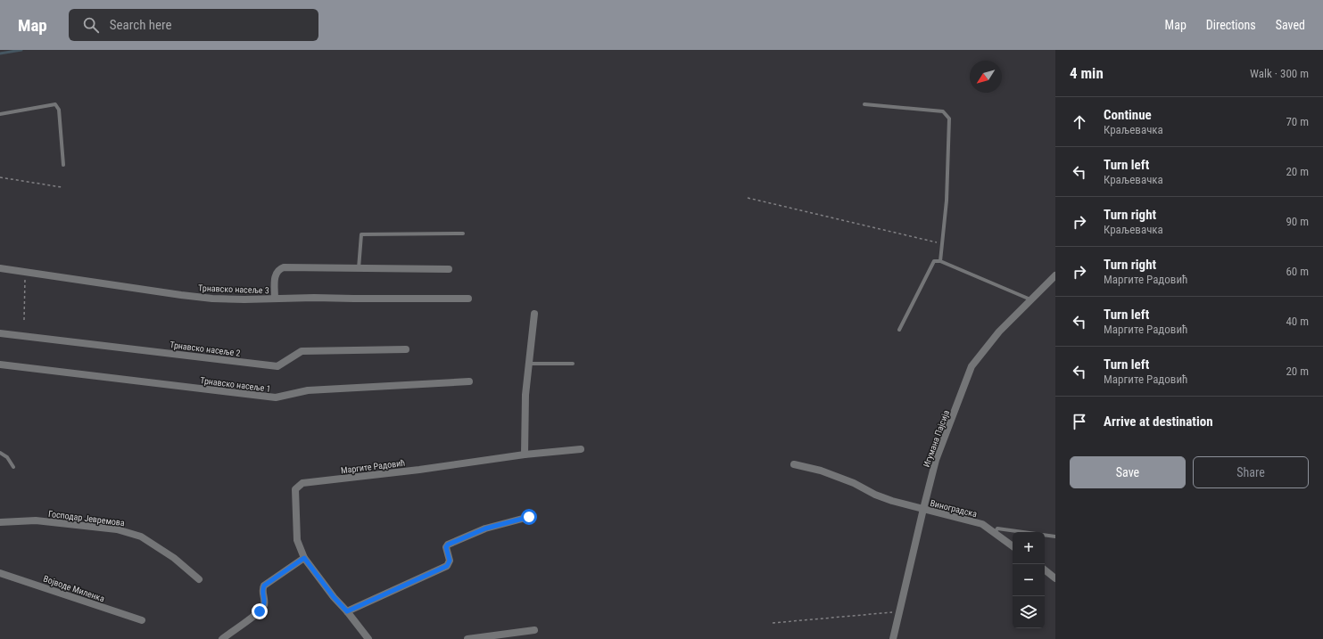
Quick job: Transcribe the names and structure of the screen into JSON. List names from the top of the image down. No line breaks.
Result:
{"streets":{"street":["Трнавско насеље 3","Трнавско насеље 2","Трнавско насеље 1","Игумана Пајсија","Маргите Радовић","Виноградска","Господар Јевремова","Војводе Миленка"]},"crossings":[["Игумана Пајсија","Виноградска"]],"north":"bottom left","page":{"header":"Map","search":"Search here","nav":["Map","Directions","Saved"],"heading":["4 min","Walk · 300 m"],"list":[["Continue","Краљевачка","70 m"],["Turn left","Краљевачка","20 m"],["Turn right","Краљевачка","90 m"],["Turn right","Маргите Радовић","60 m"],["Turn left","Маргите Радовић","40 m"],["Turn left","Маргите Радовић","20 m"],"Arrive at destination"],"buttons":["Save","Share"],"map_buttons":["+","−"]}}
